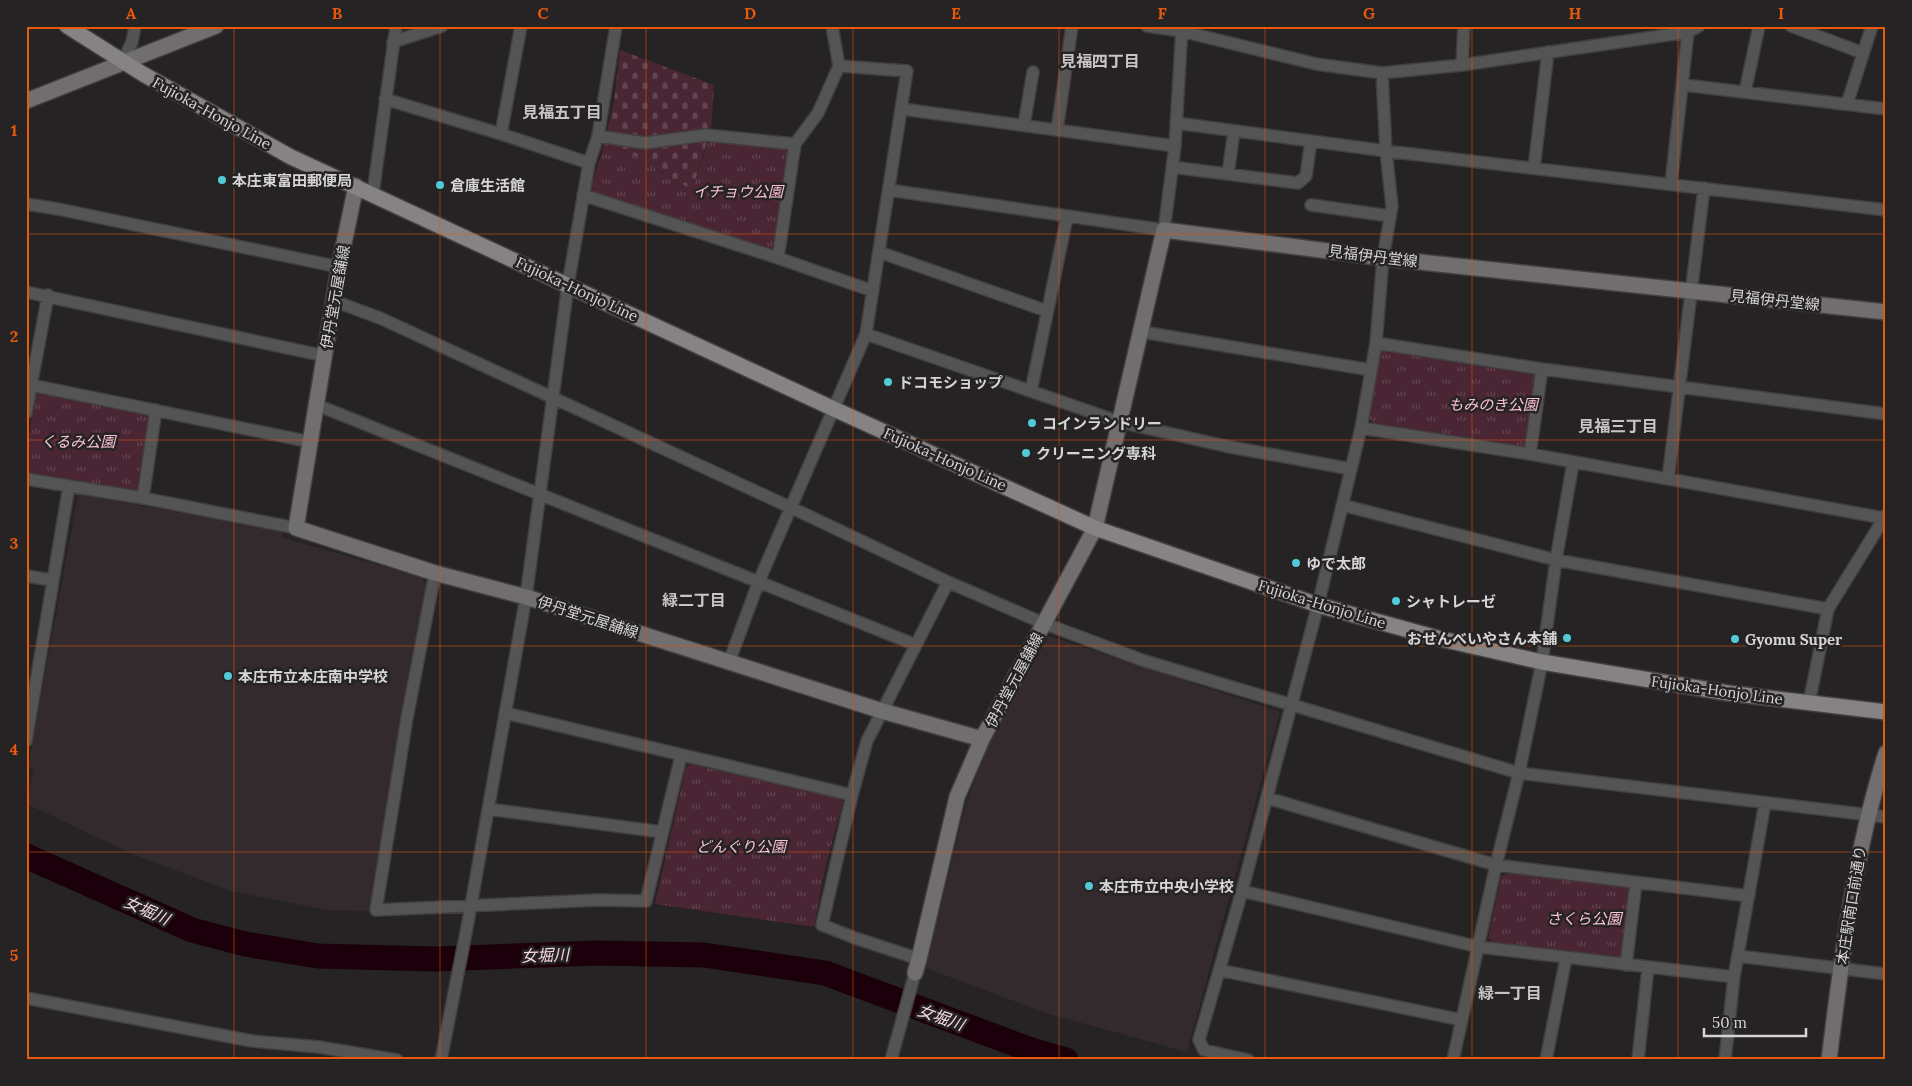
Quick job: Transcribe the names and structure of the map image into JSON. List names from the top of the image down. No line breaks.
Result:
{"streets":{"main road":["Fujioka-Honjo Line"],"street":["見福伊丹堂線","伊丹堂元屋舗線","本庄駅南口前通り"]},"crossings":[["Fujioka-Honjo Line","伊丹堂元屋舗線"]],"districts":["見福四丁目","見福五丁目","見福三丁目","緑二丁目","緑一丁目"],"water":["女堀川"],"parks":["イチョウ公園","もみのき公園","くるみ公園","どんぐり公園","さくら公園"],"places":["本庄東富田郵便局","倉庫生活館","ドコモショップ","コインランドリー","クリーニング専科","ゆで太郎","シャトレーゼ","おせんべいやさん本舗","Gyomu Super","本庄市立本庄南中学校","本庄市立中央小学校"],"scale_bar":"50 m","grid":{"columns":["A","B","C","D","E","F","G","H","I"],"rows":["1","2","3","4","5"]}}
